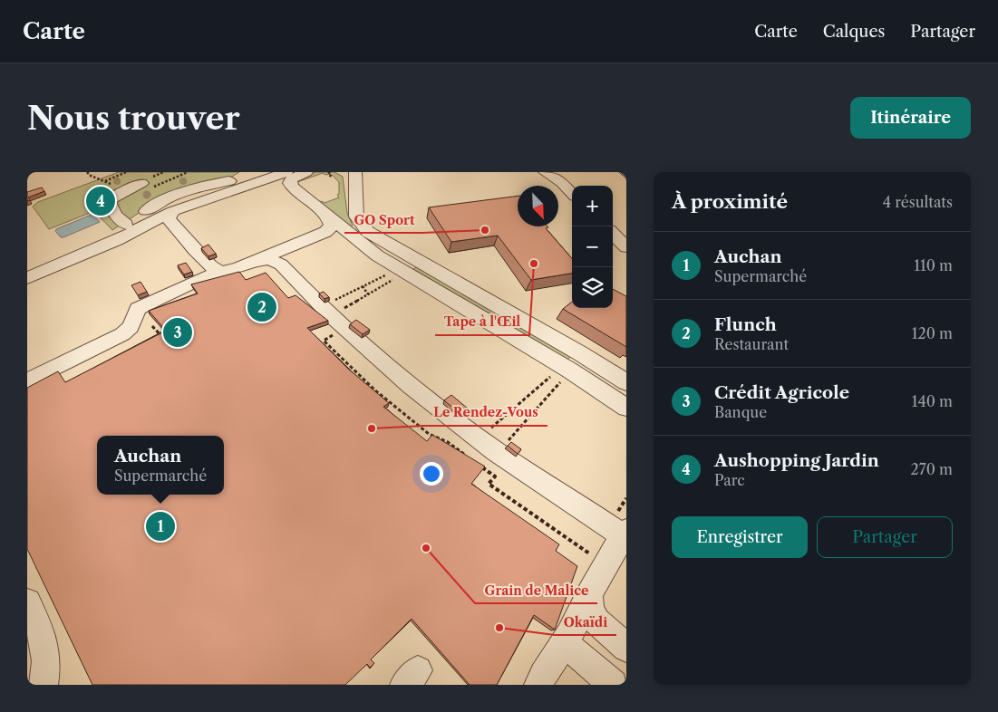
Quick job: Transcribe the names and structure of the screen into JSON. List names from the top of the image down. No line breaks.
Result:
{"places":["GO Sport","Tape à l'Œil","Le Rendez-Vous","Grain de Malice","Okaïdi"],"north":"bottom right","page":{"header":"Carte","nav":["Carte","Calques","Partager"],"buttons":["Itinéraire",["Enregistrer","Partager"]],"title":"Nous trouver","heading":["À proximité","4 résultats"],"pins":["4","2","3","1"],"map_buttons":["+","−"],"list":[{"mark":"1","name":"Auchan","note":"Supermarché","value":"110 m"},{"mark":"2","name":"Flunch","note":"Restaurant","value":"120 m"},{"mark":"3","name":"Crédit Agricole","note":"Banque","value":"140 m"},{"mark":"4","name":"Aushopping Jardin","note":"Parc","value":"270 m"}],"popup":["Auchan","Supermarché"]}}
